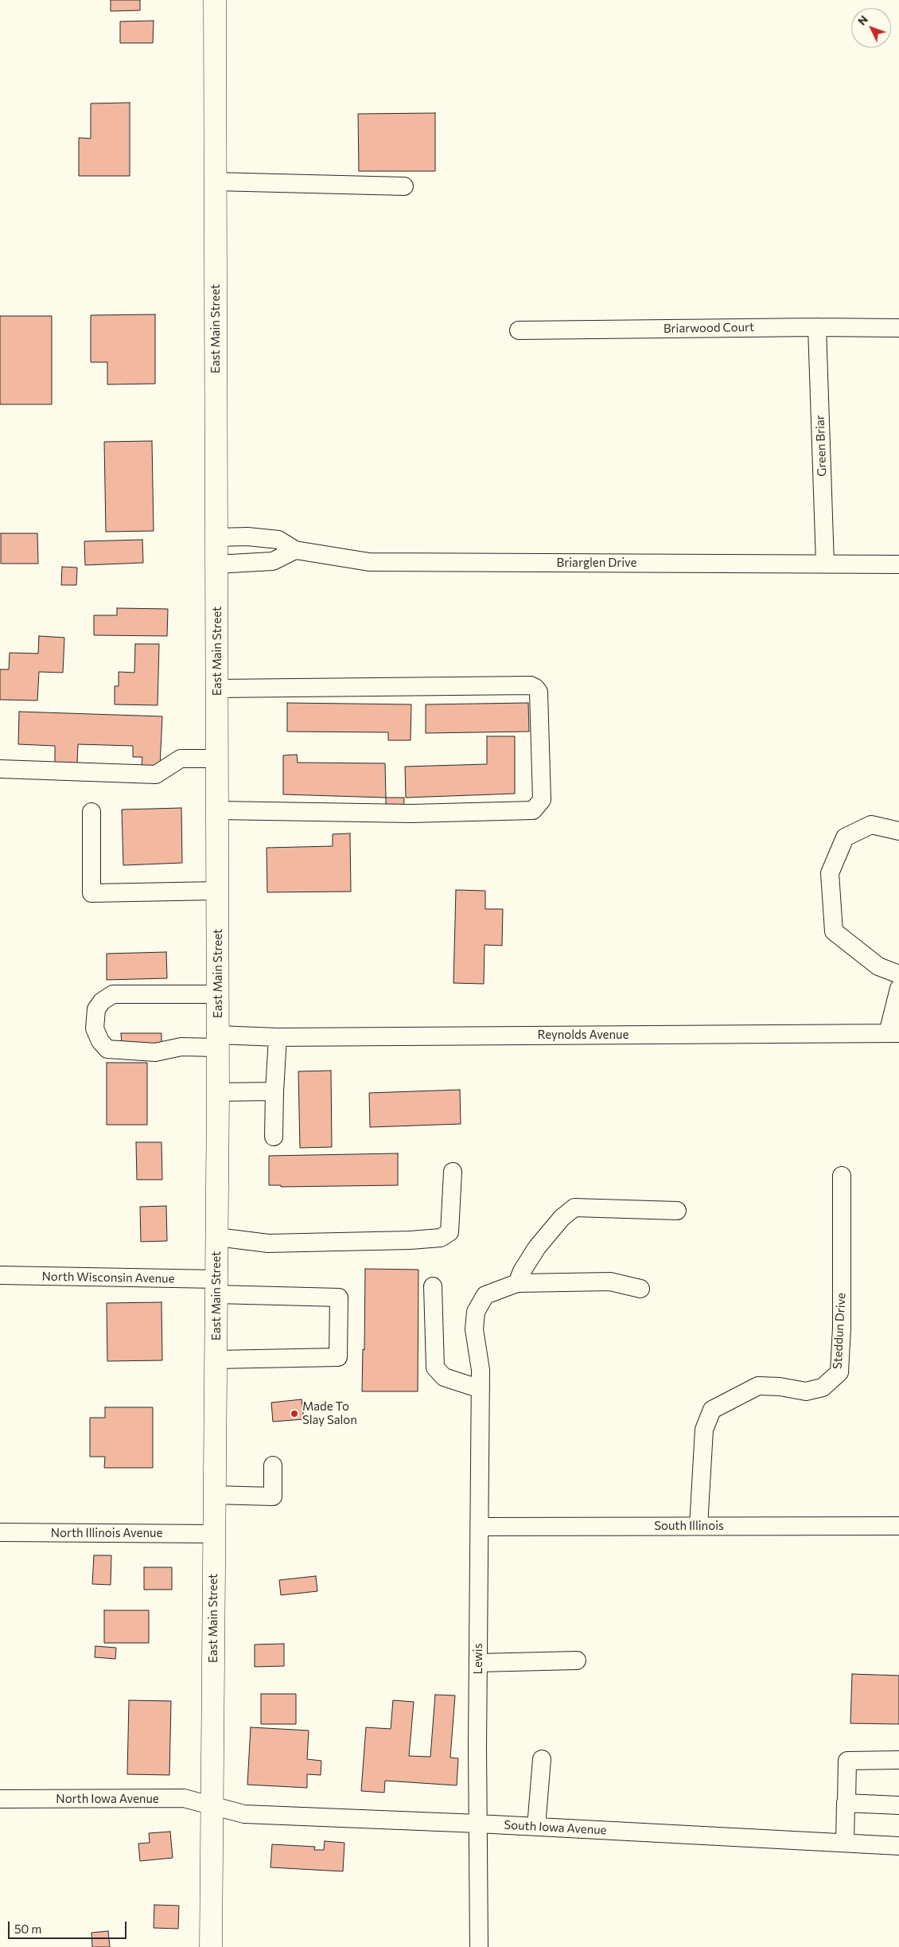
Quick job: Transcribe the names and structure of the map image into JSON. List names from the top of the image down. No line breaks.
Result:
{"streets":{"main road":["East Main Street"],"street":["Briarwood Court","Green Briar","Briarglen Drive","Reynolds Avenue","North Wisconsin Avenue","Steddun Drive","South Illinois","North Illinois Avenue","Lewis","North Iowa Avenue","South Iowa Avenue"]},"crossings":[["Briarwood Court","Green Briar"],["East Main Street","Briarglen Drive"],["East Main Street","Reynolds Avenue"],["East Main Street","North Wisconsin Avenue"],["East Main Street","North Illinois Avenue"],["East Main Street","North Iowa Avenue"],["East Main Street","South Iowa Avenue"],["Green Briar","Briarglen Drive"],["Steddun Drive","South Illinois"],["South Illinois","Lewis"],["Lewis","South Iowa Avenue"],["North Iowa Avenue","South Iowa Avenue"]],"places":["Made To Slay Salon"],"scale_bar":"50 m","north":"top left"}
